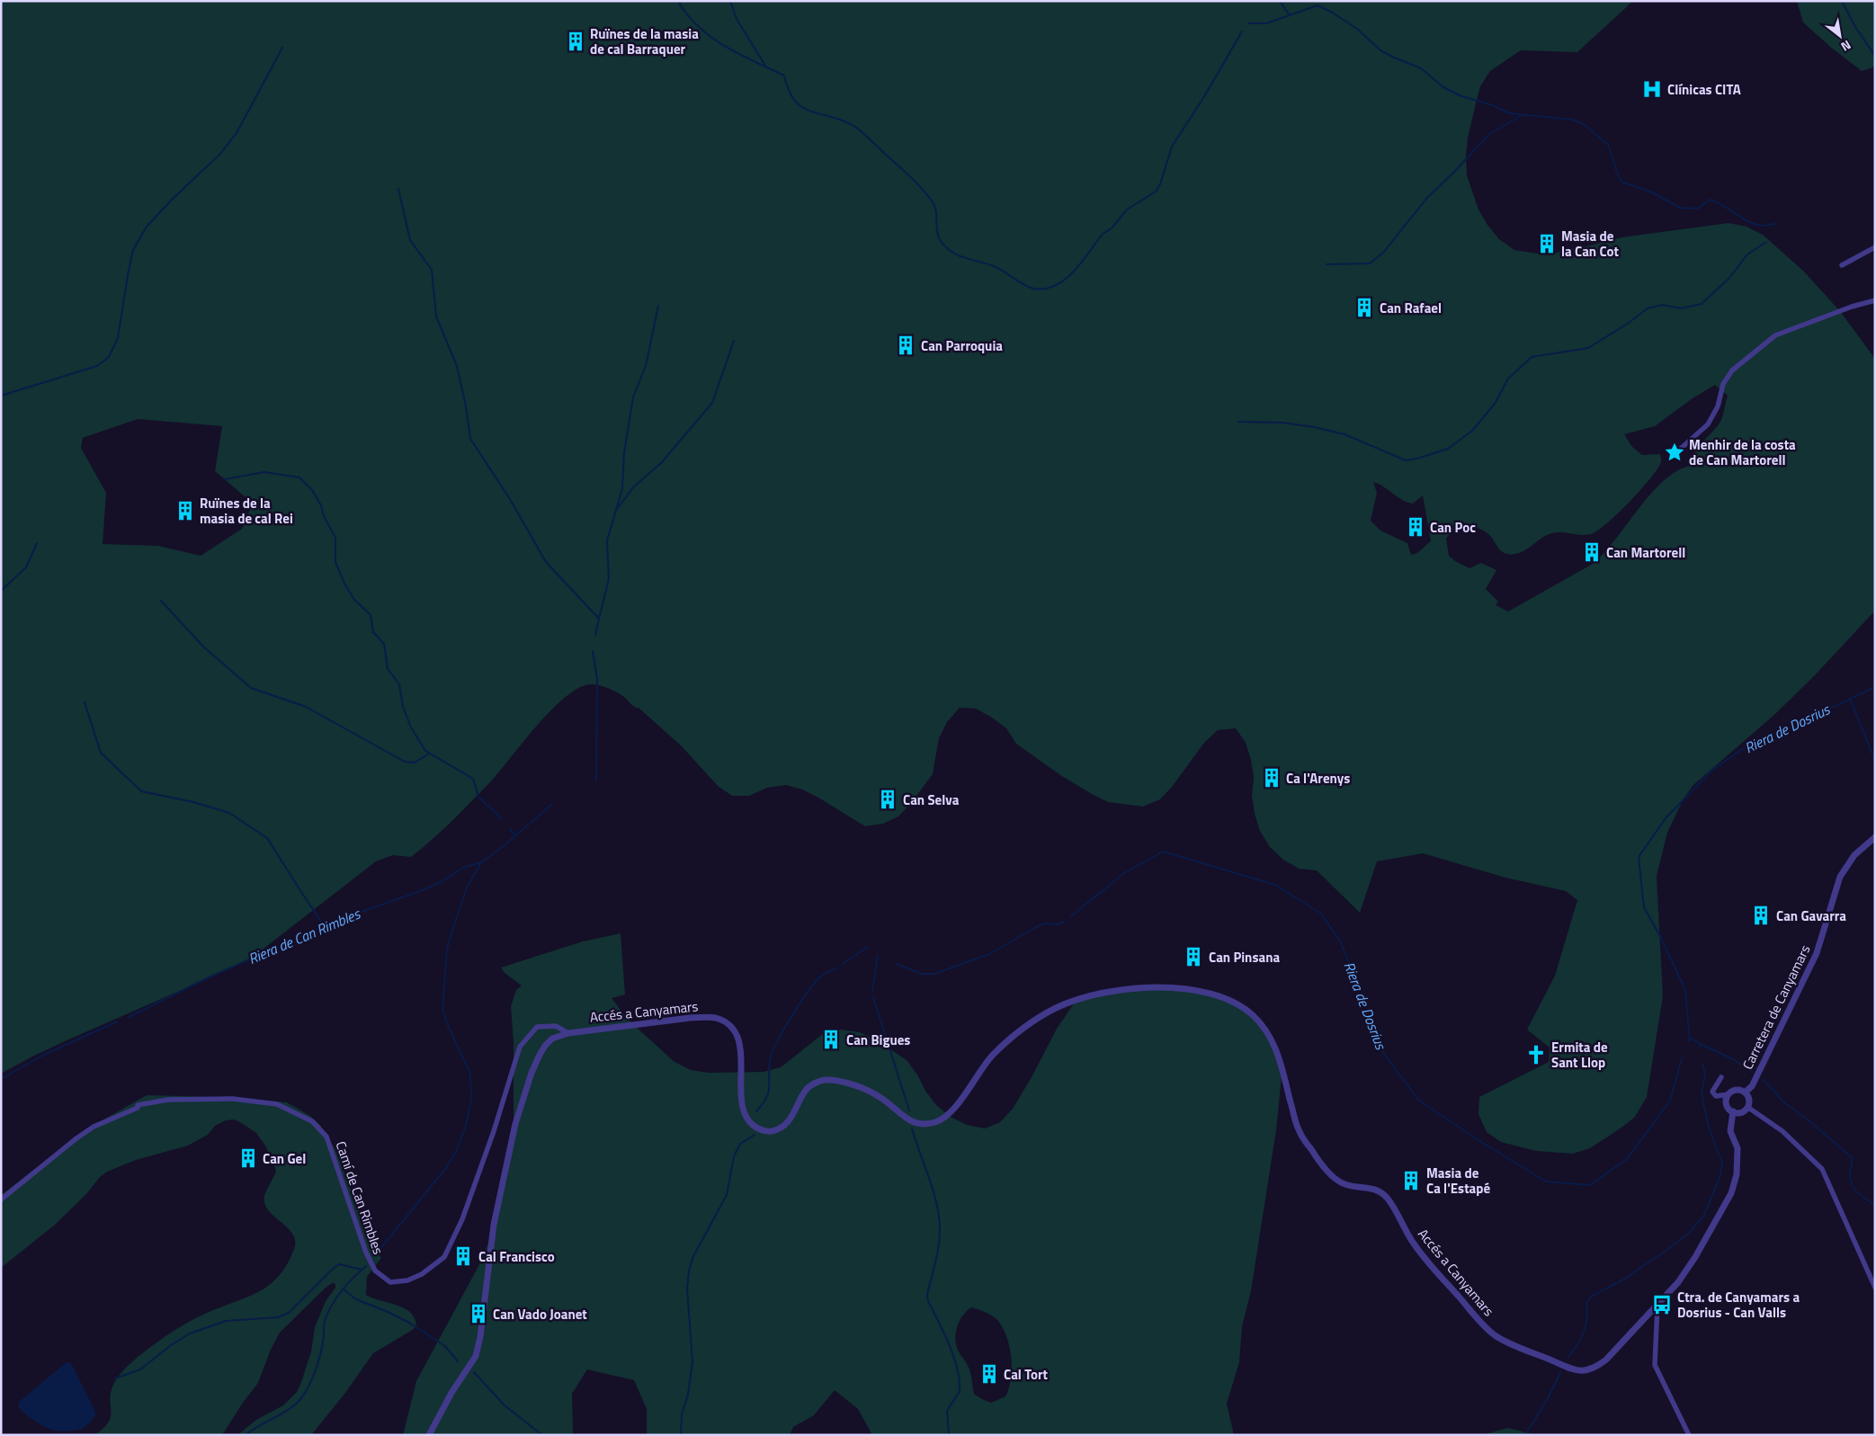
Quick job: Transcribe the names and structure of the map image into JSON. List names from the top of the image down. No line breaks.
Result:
{"streets":{"street":["Carretera de Canyamars","Accés a Canyamars","Camí de Can Rimbles"]},"crossings":[["Carretera de Canyamars","Accés a Canyamars"],["Accés a Canyamars","Camí de Can Rimbles"]],"water":["Riera de Dosrius","Riera de Can Rimbles"],"places":{"building":["Ruïnes de la masia de cal Barraquer","Masia de la Can Cot","Can Rafael","Can Parroquia","Ruïnes de la masia de cal Rei","Can Poc","Can Martorell","Ca l'Arenys","Can Selva","Can Gavarra","Can Pinsana","Can Bigues","Can Gel","Masia de Ca l'Estapé","Cal Francisco","Can Vado Joanet","Cal Tort"],"hospital":["Clínicas CITA"],"place":["Menhir de la costa de Can Martorell"],"church":["Ermita de Sant Llop"],"bus stop":["Ctra. de Canyamars a Dosrius - Can Valls"]},"north":"bottom right"}
